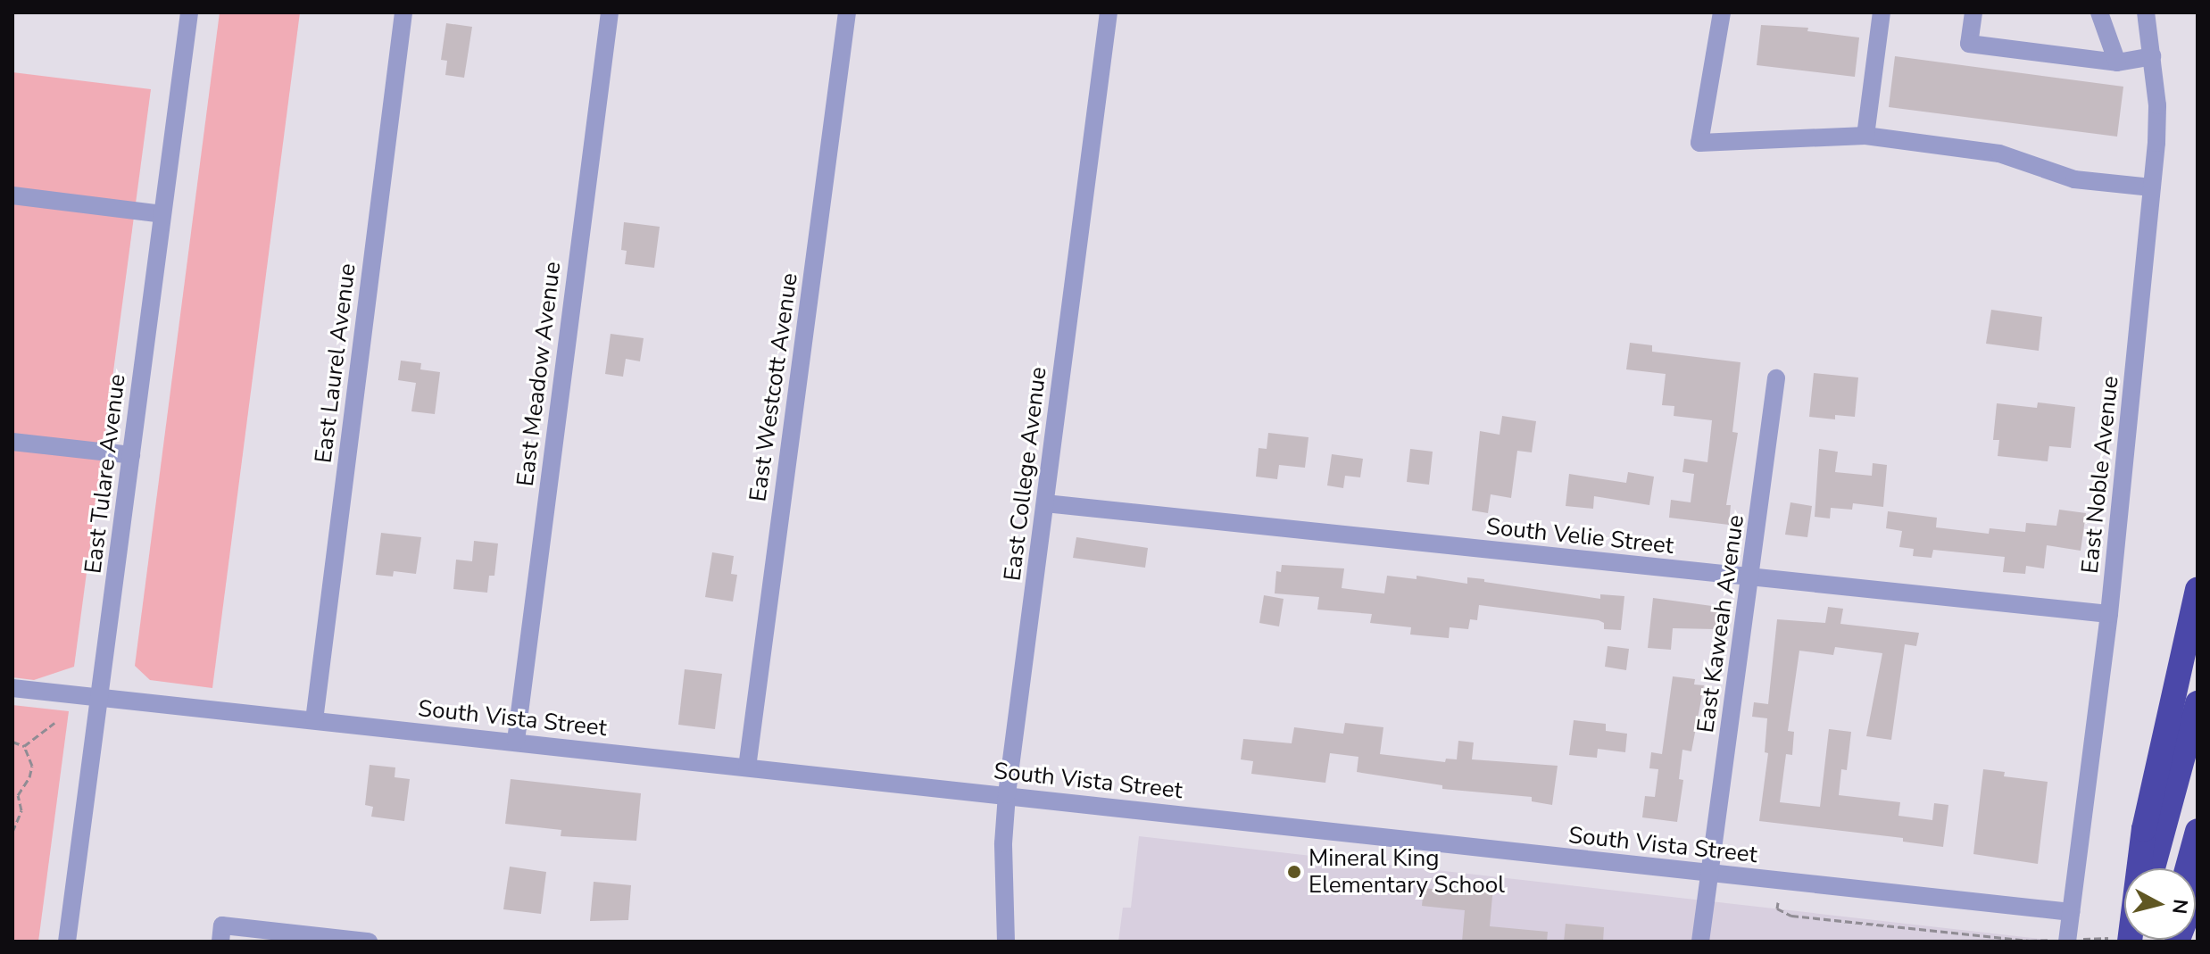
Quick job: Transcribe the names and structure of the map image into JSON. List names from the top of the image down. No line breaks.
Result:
{"streets":{"street":["East Laurel Avenue","East Meadow Avenue","East Westcott Avenue","East Tulare Avenue","East College Avenue","East Noble Avenue","South Velie Street","East Kaweah Avenue","South Vista Street"]},"crossings":[["East Laurel Avenue","South Vista Street"],["East Meadow Avenue","South Vista Street"],["East Westcott Avenue","South Vista Street"],["East Tulare Avenue","South Vista Street"],["East College Avenue","South Velie Street"],["East College Avenue","South Vista Street"],["East Noble Avenue","South Velie Street"],["East Noble Avenue","South Vista Street"],["South Velie Street","East Kaweah Avenue"],["East Kaweah Avenue","South Vista Street"]],"places":["Mineral King Elementary School"],"north":"right"}
